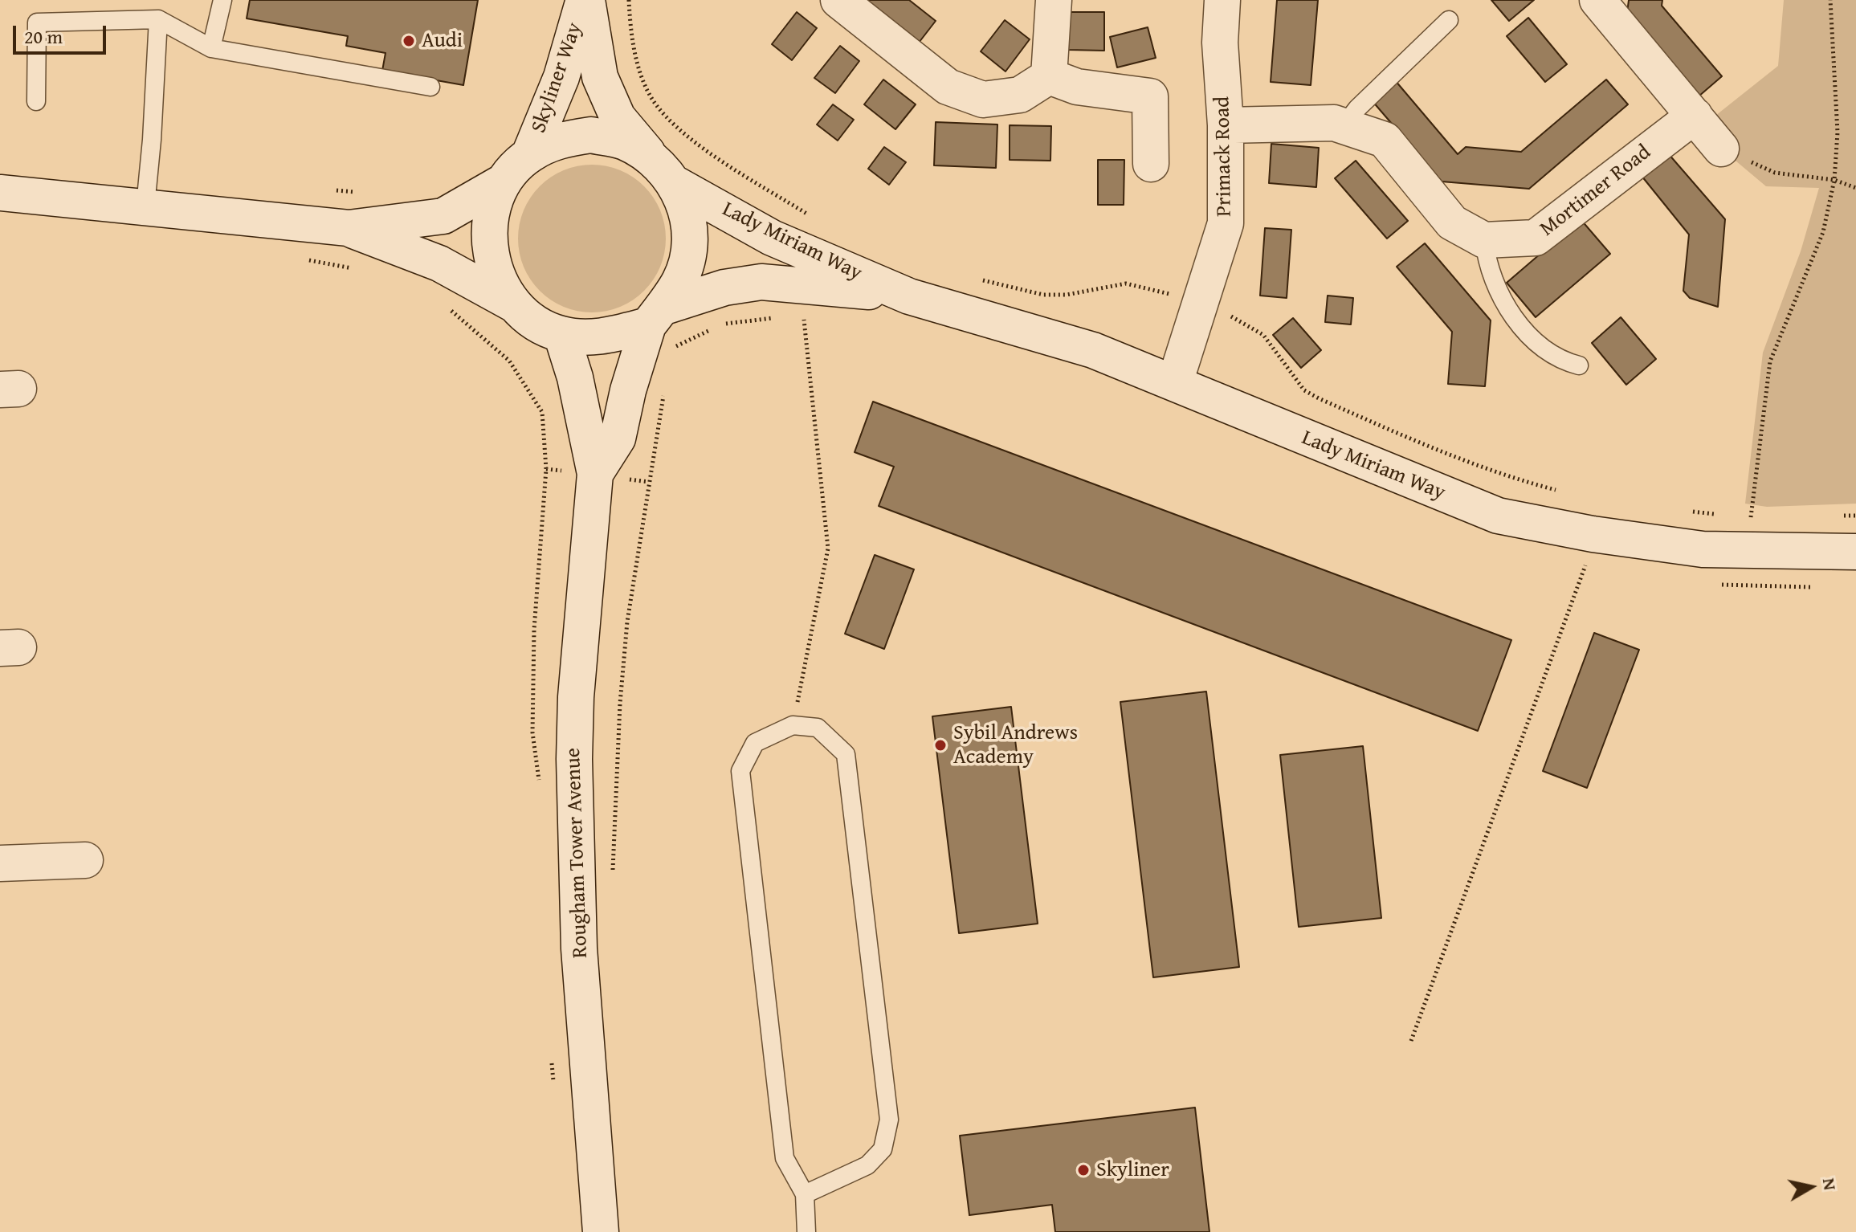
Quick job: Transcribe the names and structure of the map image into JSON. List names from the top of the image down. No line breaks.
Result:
{"streets":{"street":["Skyliner Way","Primack Road","Mortimer Road","Lady Miriam Way","Rougham Tower Avenue"]},"crossings":[["Skyliner Way","Lady Miriam Way"],["Skyliner Way","Rougham Tower Avenue"],["Primack Road","Lady Miriam Way"],["Lady Miriam Way","Rougham Tower Avenue"]],"places":["Audi","Sybil Andrews Academy","Skyliner"],"scale_bar":"20 m","north":"right"}
